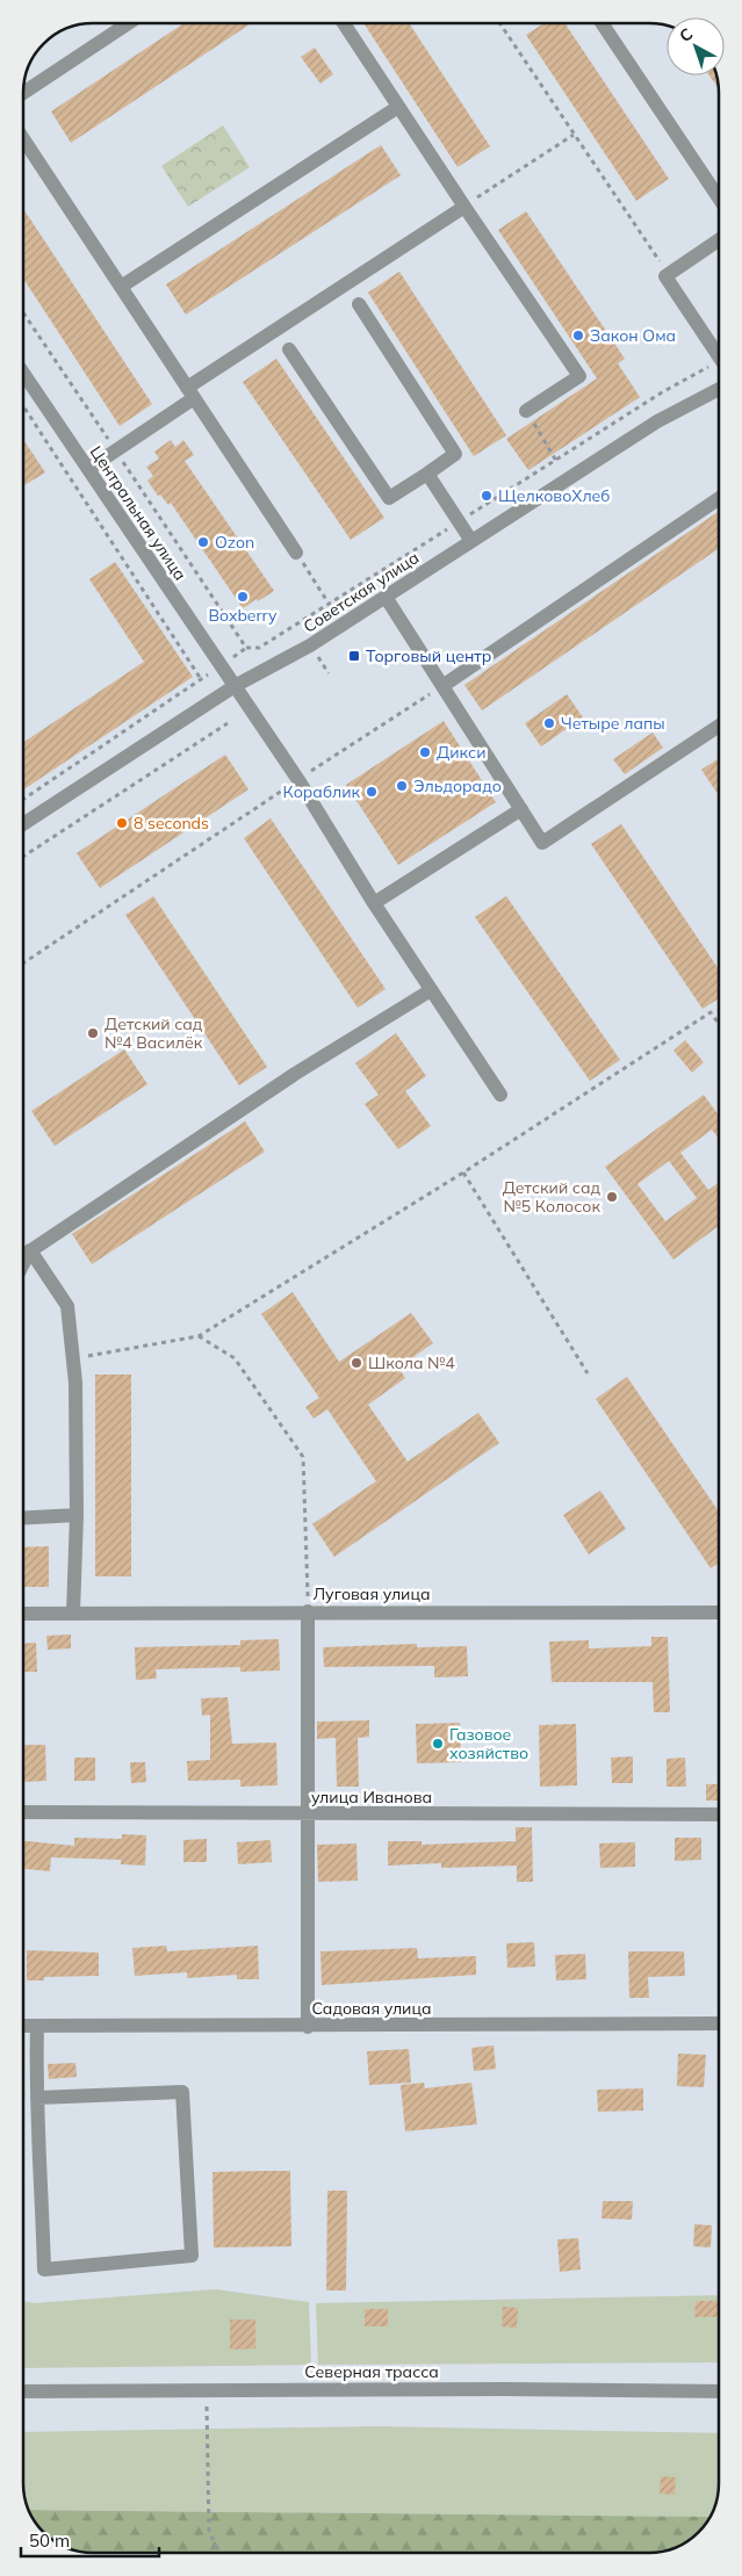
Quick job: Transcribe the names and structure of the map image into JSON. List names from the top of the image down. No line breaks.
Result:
{"streets":{"street":["Центральная улица","Советская улица","Луговая улица","улица Иванова","Садовая улица","Северная трасса"]},"crossings":[["Центральная улица","Советская улица"]],"places":{"other":["Закон Ома","ЩелковоХлеб","Ozon","Boxberry","Четыре лапы","Дикси","Эльдорадо","Кораблик","8 seconds","Детский сад №4 Василёк","Детский сад №5 Колосок","Школа №4","Газовое хозяйство"],"transit":["Торговый центр"]},"scale_bar":"50 m","north":"top left"}
